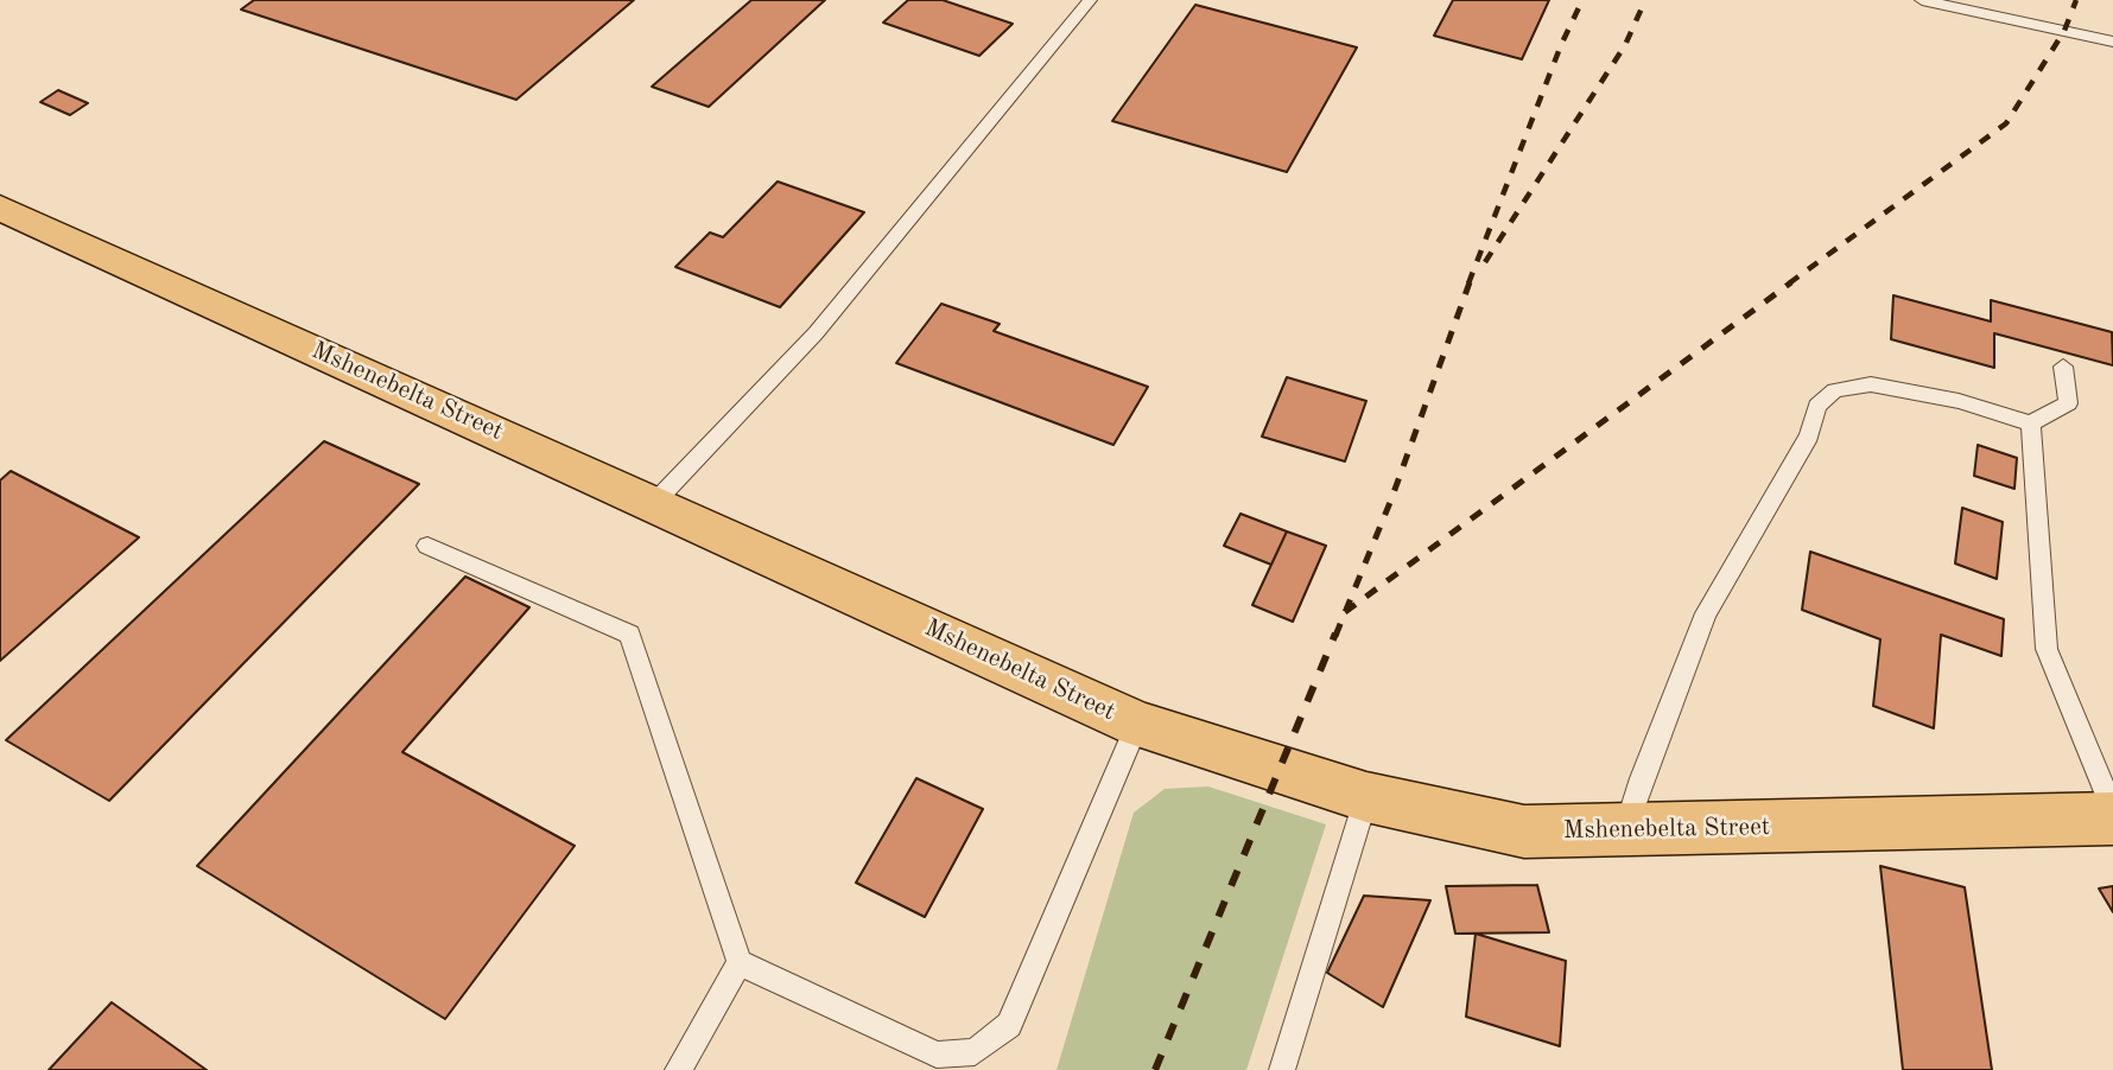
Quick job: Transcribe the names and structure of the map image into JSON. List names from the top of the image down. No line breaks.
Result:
{"streets":{"main road":["Mshenebelta Street"]}}
